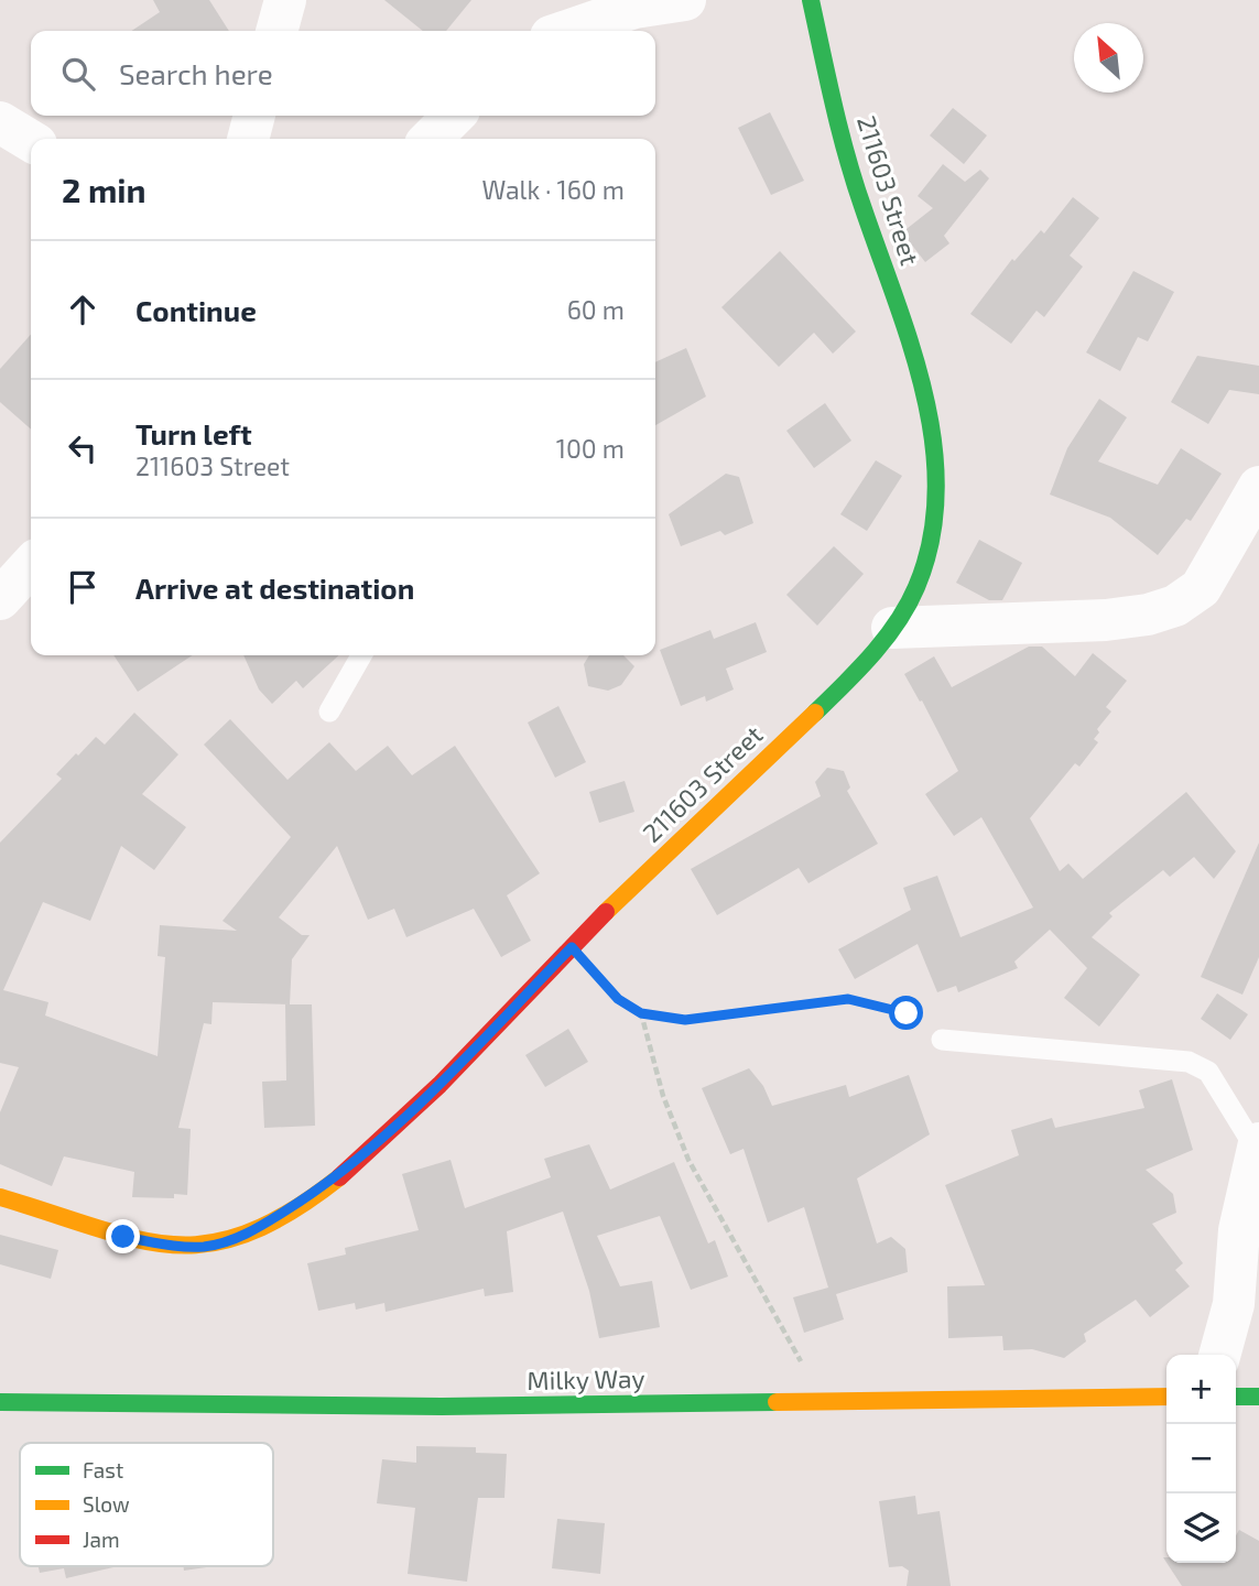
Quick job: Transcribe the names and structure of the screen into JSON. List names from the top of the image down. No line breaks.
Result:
{"streets":{"street":["211603 Street","Milky Way"]},"legend":["Fast","Slow","Jam"],"north":"top left","page":{"search":"Search here","heading":["2 min","Walk · 160 m"],"list":[["Continue","60 m"],["Turn left","211603 Street","100 m"],"Arrive at destination"],"map_buttons":["+","−"]}}
